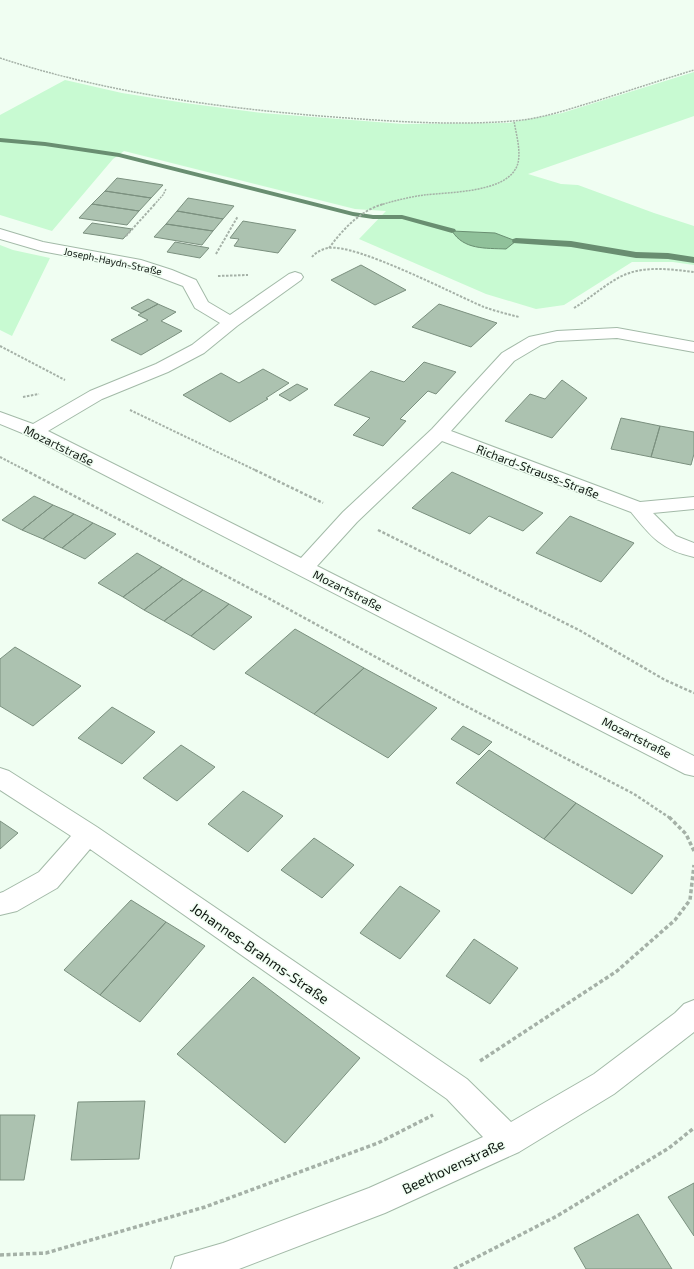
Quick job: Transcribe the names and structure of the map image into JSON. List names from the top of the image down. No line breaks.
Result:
{"streets":{"street":["Joseph-Haydn-Straße","Mozartstraße","Richard-Strauss-Straße","Johannes-Brahms-Straße","Beethovenstraße"]},"crossings":[["Johannes-Brahms-Straße","Beethovenstraße"]]}
